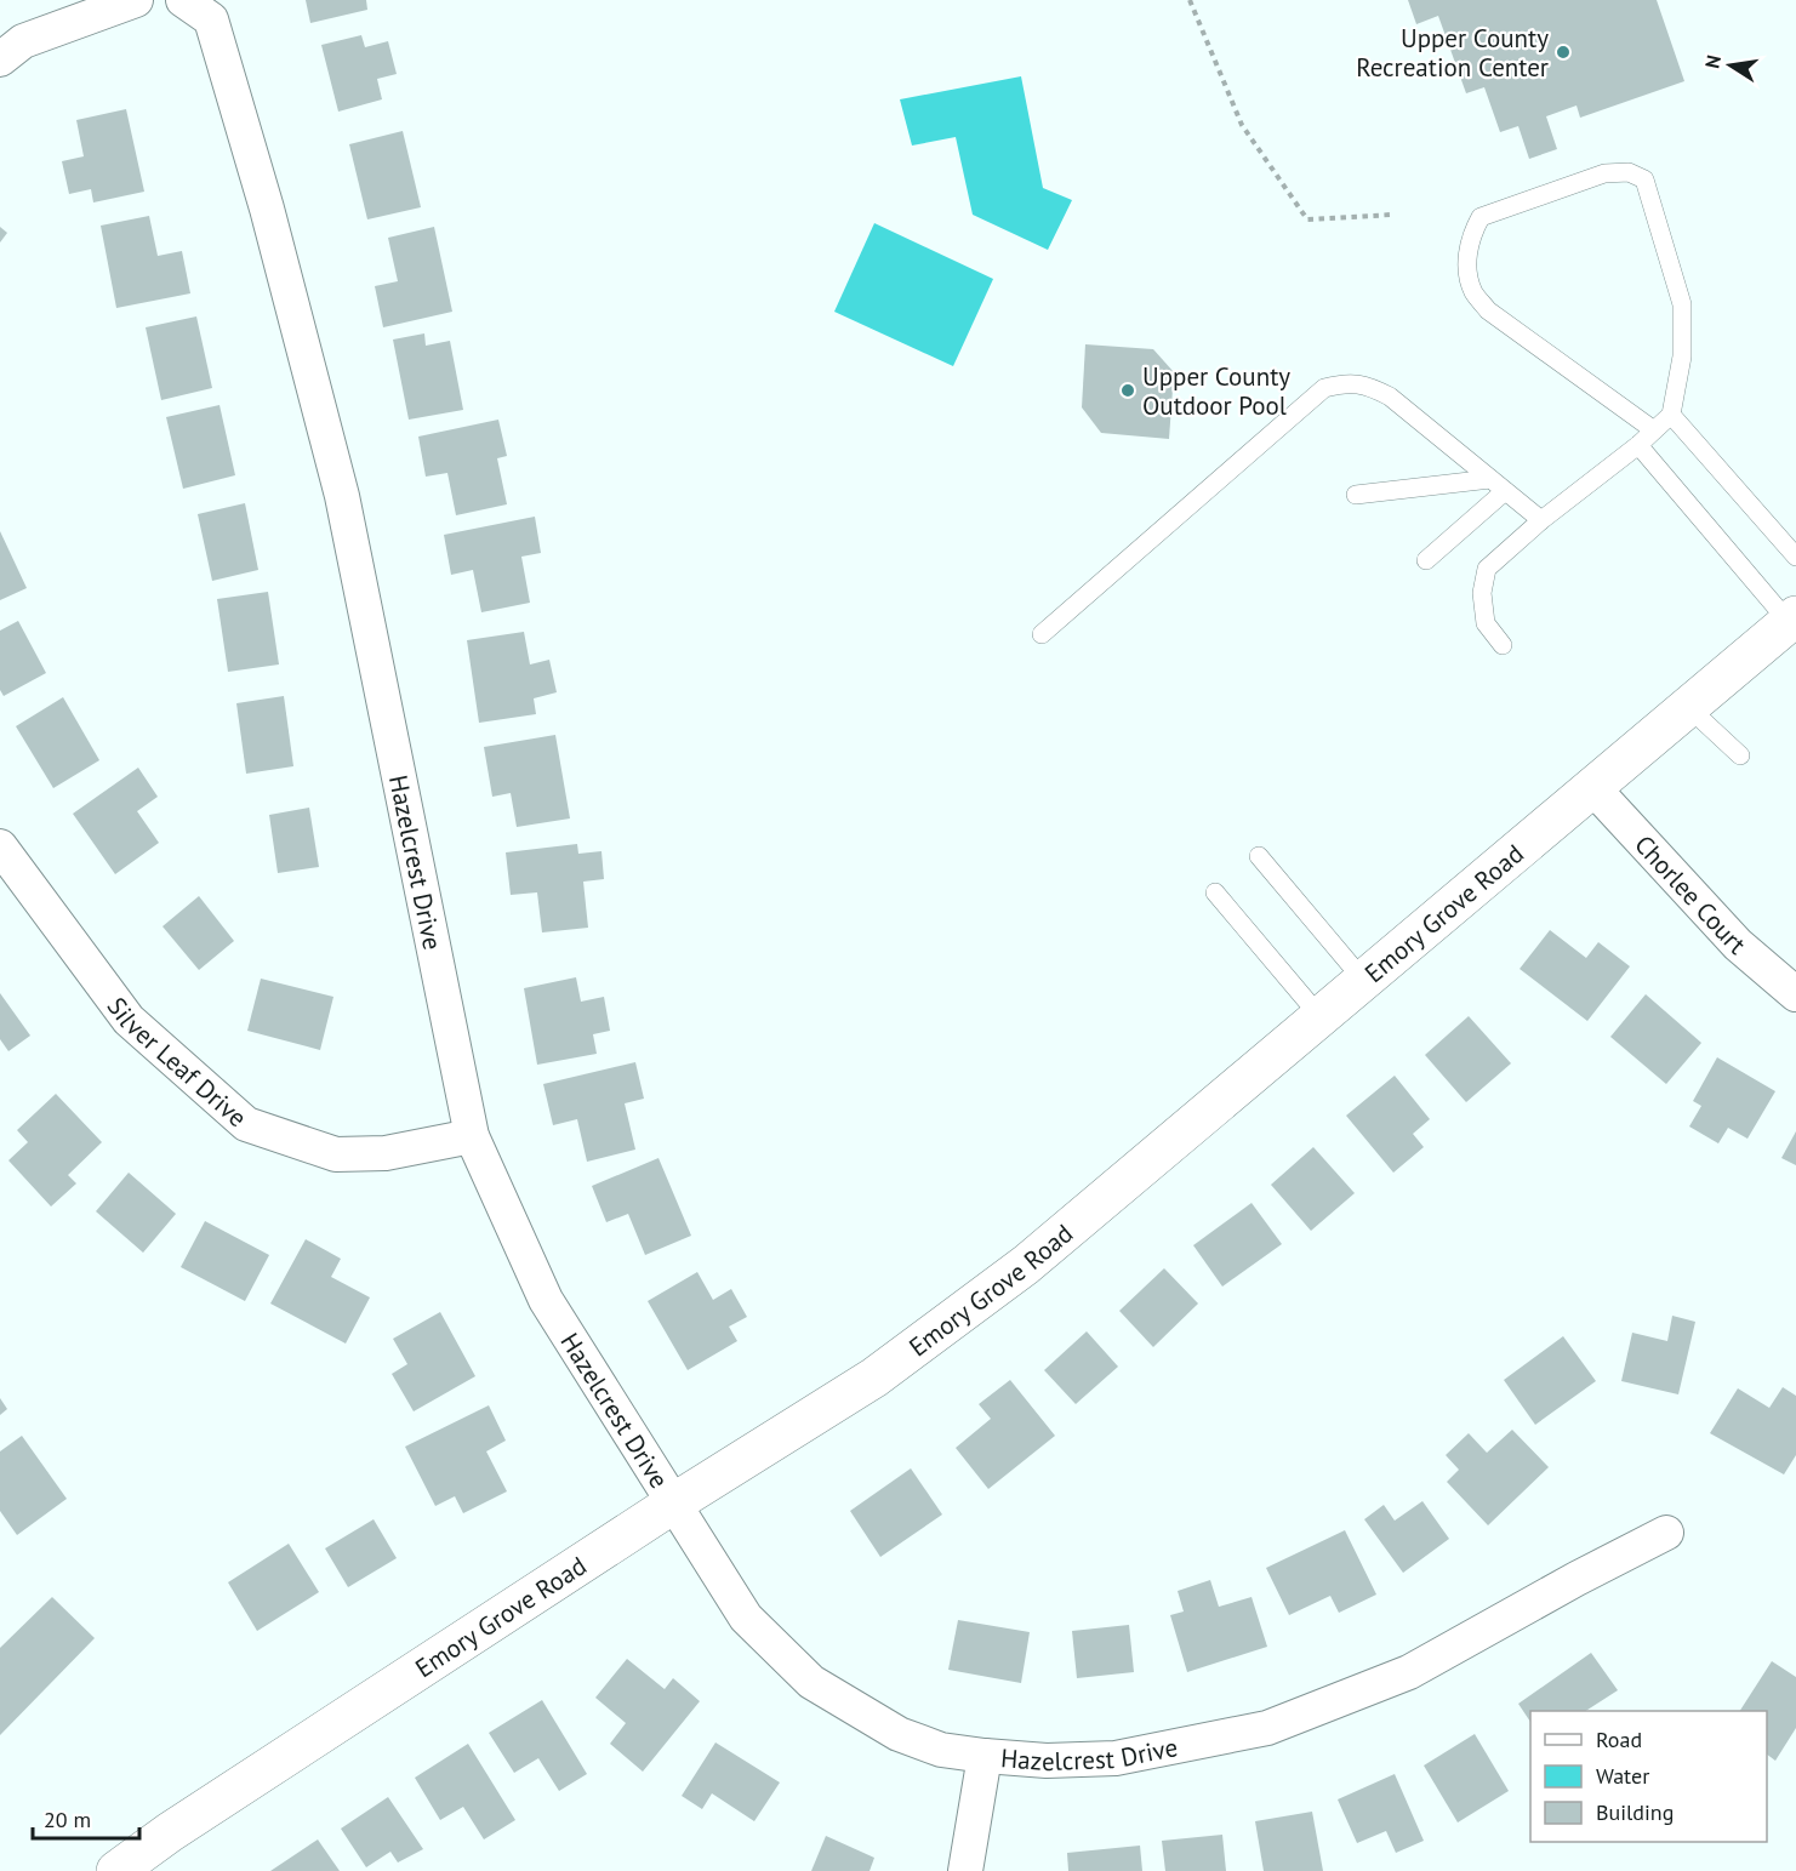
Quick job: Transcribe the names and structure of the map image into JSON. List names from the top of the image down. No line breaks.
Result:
{"streets":{"street":["Hazelcrest Drive","Chorlee Court","Emory Grove Road","Silver Leaf Drive"]},"crossings":[["Hazelcrest Drive","Emory Grove Road"],["Hazelcrest Drive","Silver Leaf Drive"],["Chorlee Court","Emory Grove Road"]],"places":["Upper County Recreation Center","Upper County Outdoor Pool"],"legend":["Road","Water","Building"],"scale_bar":"20 m","north":"left"}
